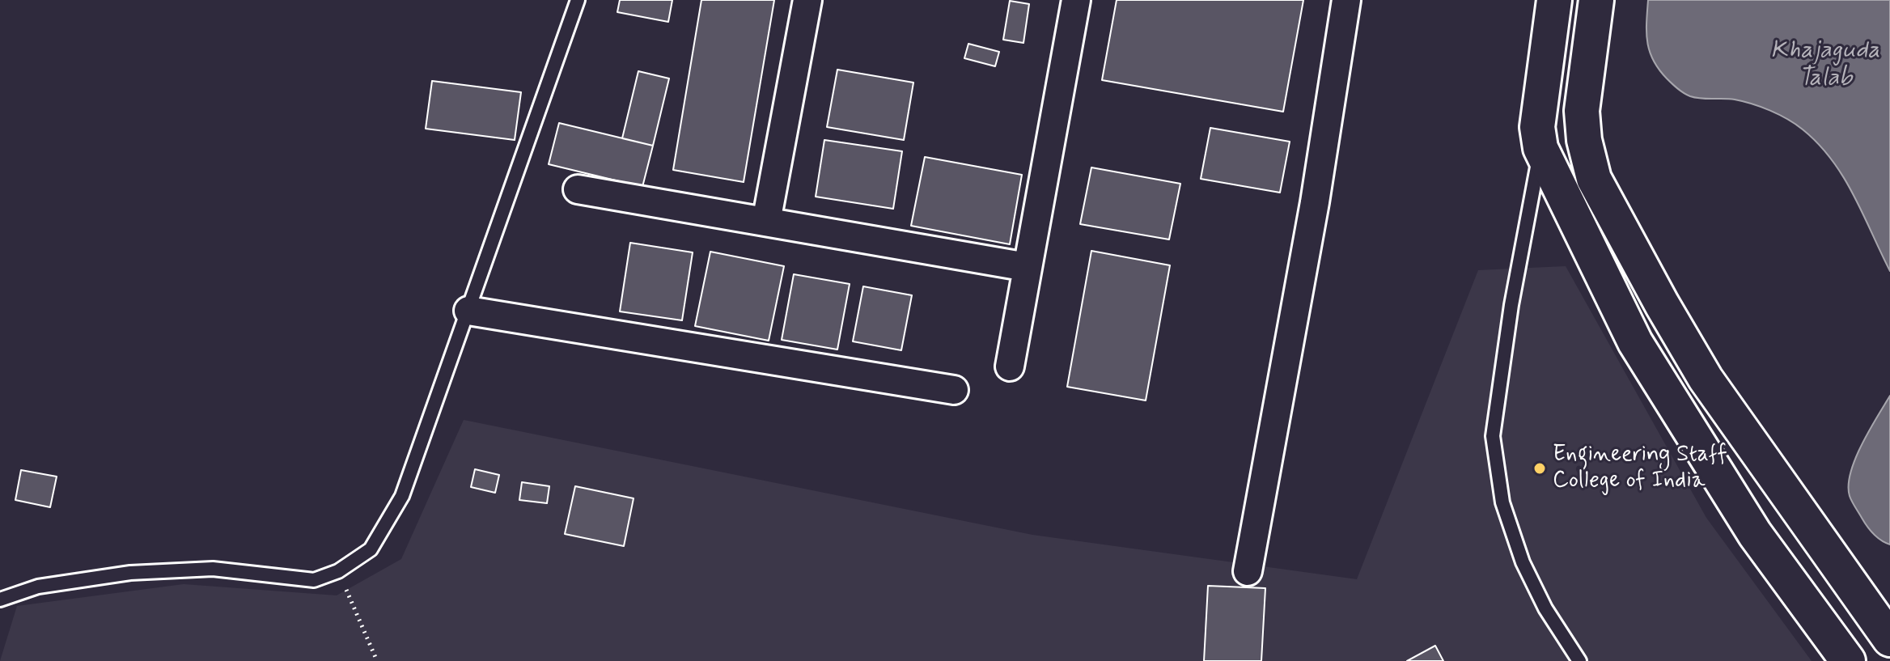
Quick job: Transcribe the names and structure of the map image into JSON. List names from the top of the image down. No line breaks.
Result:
{"water":["Khajaguda Talab"],"places":["Engineering Staff College of India"]}
